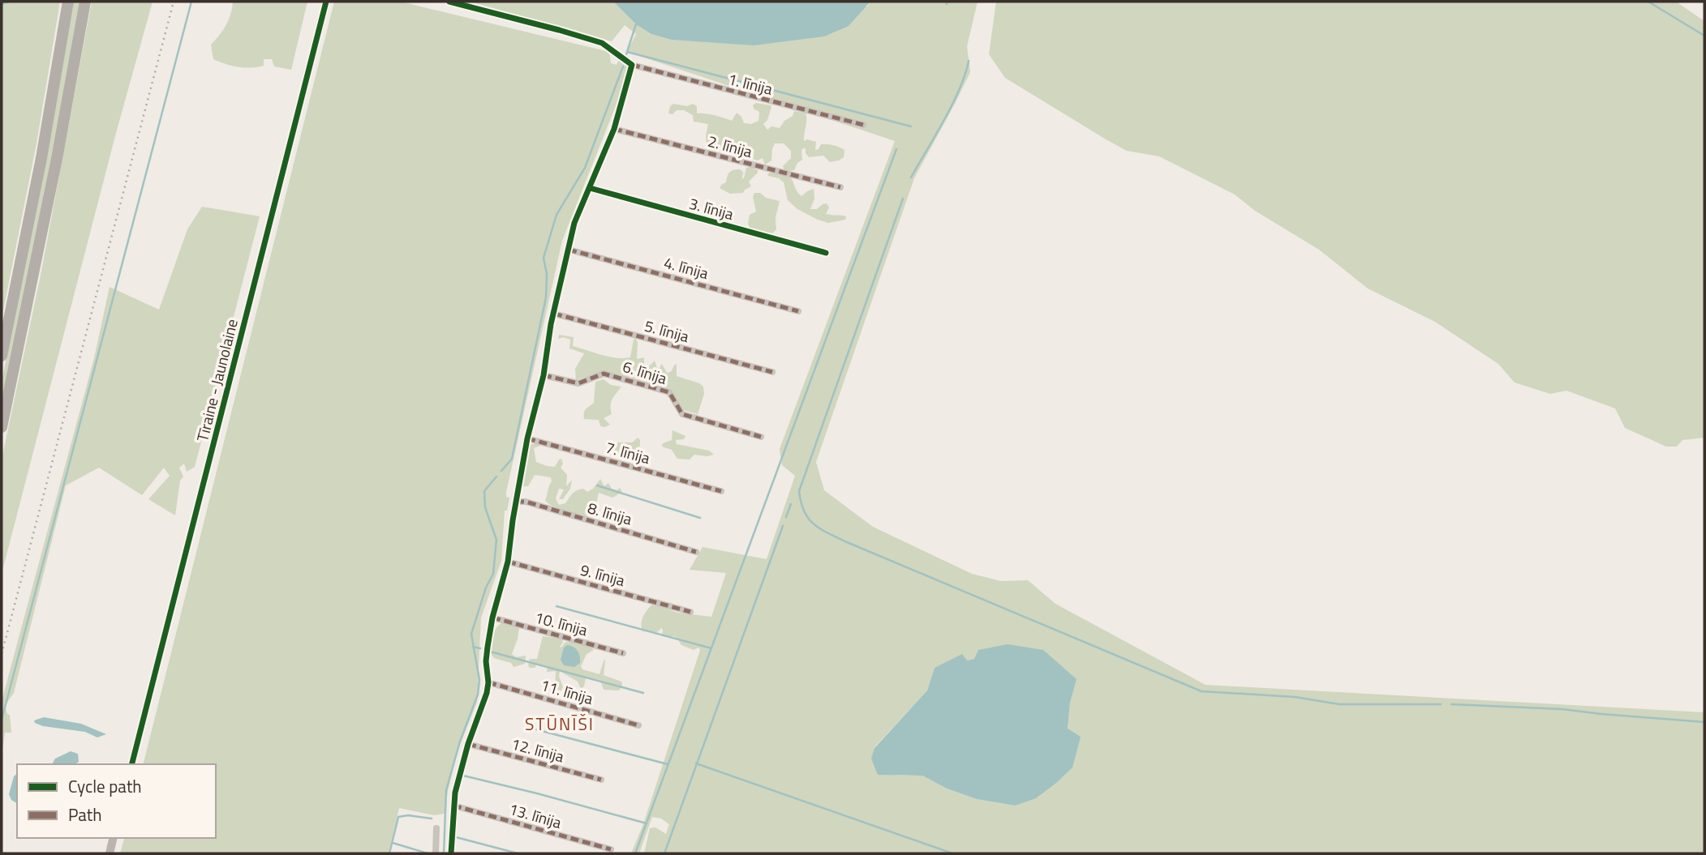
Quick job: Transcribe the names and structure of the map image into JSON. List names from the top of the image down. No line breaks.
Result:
{"streets":{"main road":["Tīraine - Jaunolaine"],"street":["1. līnija","2. līnija","3. līnija","4. līnija","5. līnija","6. līnija","7. līnija","8. līnija","9. līnija","10. līnija","11. līnija","12. līnija","13. līnija"]},"districts":["STŪNĪŠI"],"legend":["Cycle path","Path"]}
